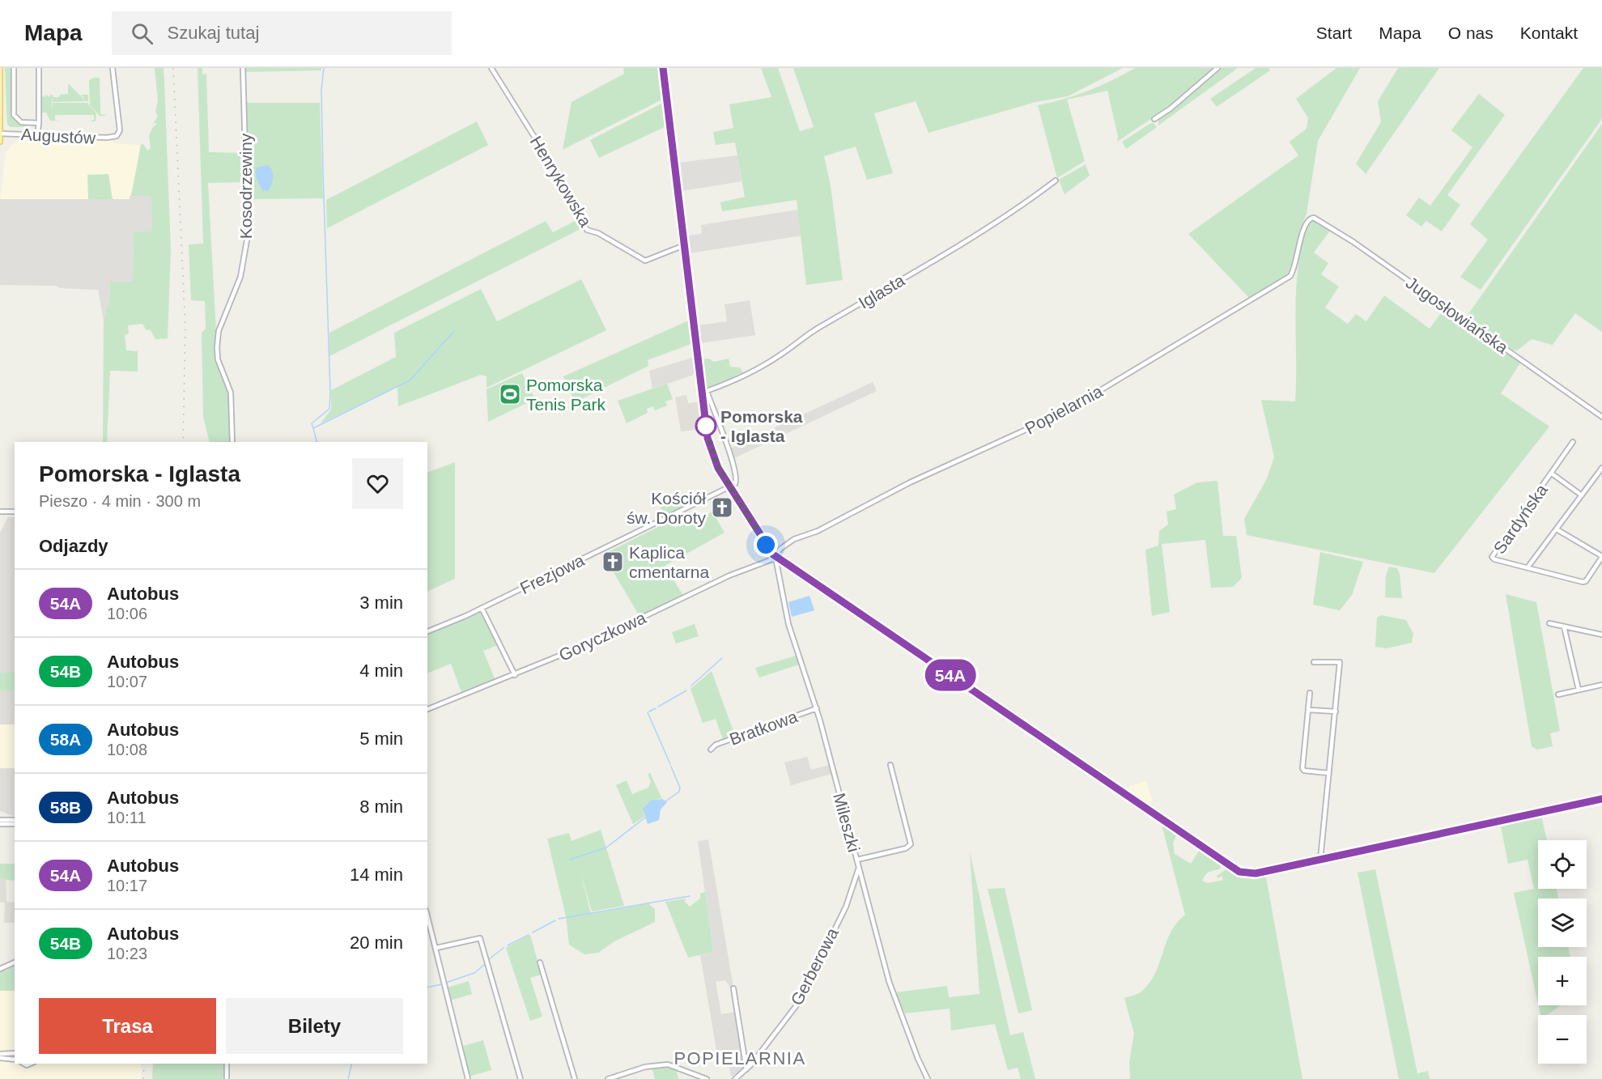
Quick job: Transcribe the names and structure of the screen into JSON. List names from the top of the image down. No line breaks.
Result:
{"streets":{"street":["Augustów","Henrykowska","Kosodrzewiny","Iglasta","Jugosłowiańska","Popielarnia","Sardyńska","Frezjowa","Goryczkowa","Bratkowa","Mileszki","Gerberowa"]},"crossings":[["Jugosłowiańska","Popielarnia"],["Popielarnia","Goryczkowa"],["Popielarnia","Mileszki"],["Goryczkowa","Mileszki"],["Bratkowa","Mileszki"],["Mileszki","Gerberowa"]],"districts":["POPIELARNIA"],"places":{"sports":["Pomorska Tenis Park"],"other":["Pomorska - Iglasta"],"church":["Kościół św. Doroty","Kaplica cmentarna"]},"lines":["bus line 54A"],"page":{"header":"Mapa","search":"Szukaj tutaj","nav":["Start","Mapa","O nas","Kontakt"],"on_map":"54A","heading":[["Pomorska - Iglasta","Pieszo · 4 min · 300 m"],"Odjazdy"],"list":[{"mark":"54A","name":"Autobus","note":"10:06","value":"3 min"},{"mark":"54B","name":"Autobus","note":"10:07","value":"4 min"},{"mark":"58A","name":"Autobus","note":"10:08","value":"5 min"},{"mark":"58B","name":"Autobus","note":"10:11","value":"8 min"},{"mark":"54A","name":"Autobus","note":"10:17","value":"14 min"},{"mark":"54B","name":"Autobus","note":"10:23","value":"20 min"}],"map_buttons":["+","−"],"buttons":["Trasa","Bilety"]}}
